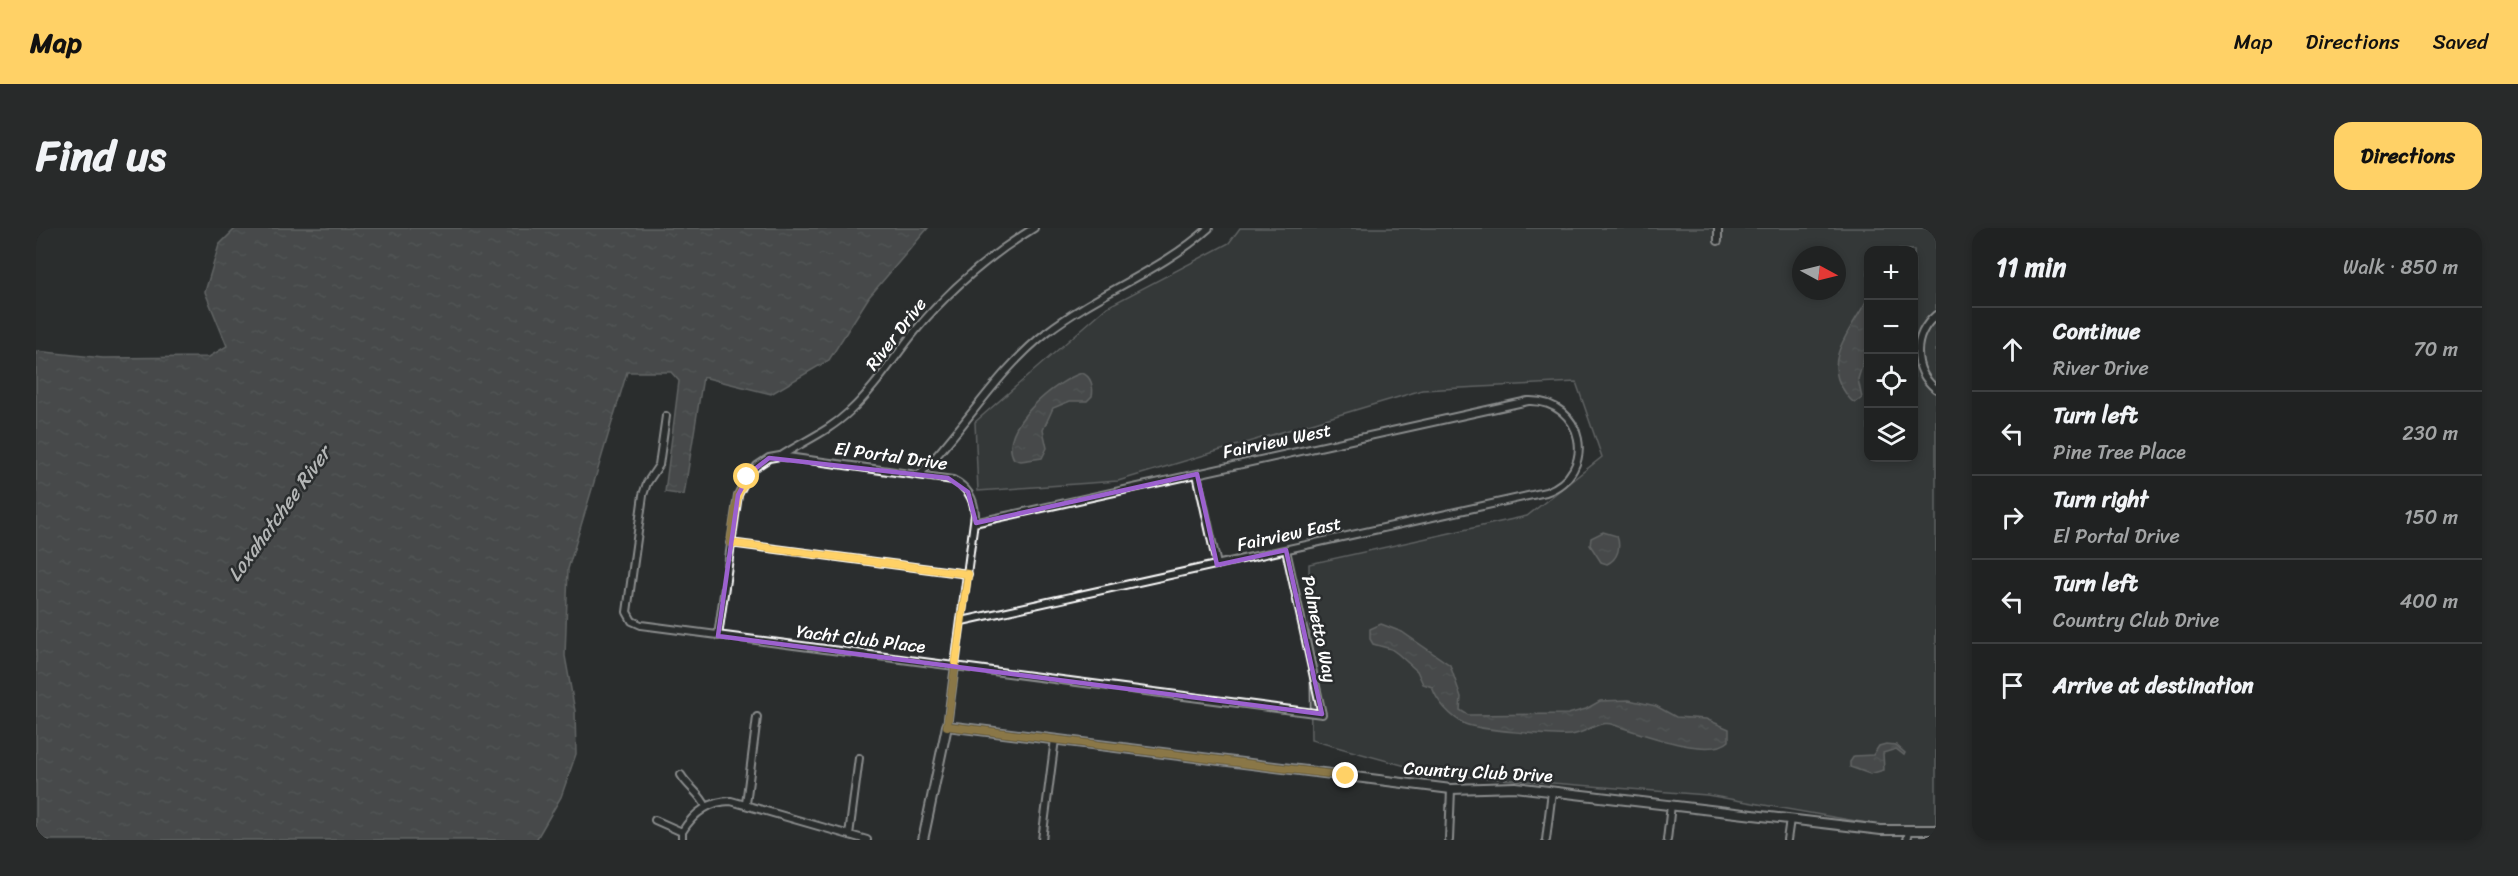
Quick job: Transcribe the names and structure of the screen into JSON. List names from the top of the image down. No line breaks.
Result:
{"streets":{"street":["River Drive","Fairview West","El Portal Drive","Fairview East","Palmetto Way","Yacht Club Place","Country Club Drive"]},"crossings":[["River Drive","El Portal Drive"],["Fairview West","El Portal Drive"],["Fairview West","Fairview East"],["El Portal Drive","Fairview East"],["El Portal Drive","Yacht Club Place"],["El Portal Drive","Country Club Drive"],["Fairview East","Palmetto Way"],["Palmetto Way","Yacht Club Place"]],"water":["Loxahatchee River"],"north":"right","page":{"header":"Map","nav":["Map","Directions","Saved"],"title":"Find us","buttons":"Directions","heading":["11 min","Walk · 850 m"],"map_buttons":["+","−"],"list":[["Continue","River Drive","70 m"],["Turn left","Pine Tree Place","230 m"],["Turn right","El Portal Drive","150 m"],["Turn left","Country Club Drive","400 m"],"Arrive at destination"]}}
